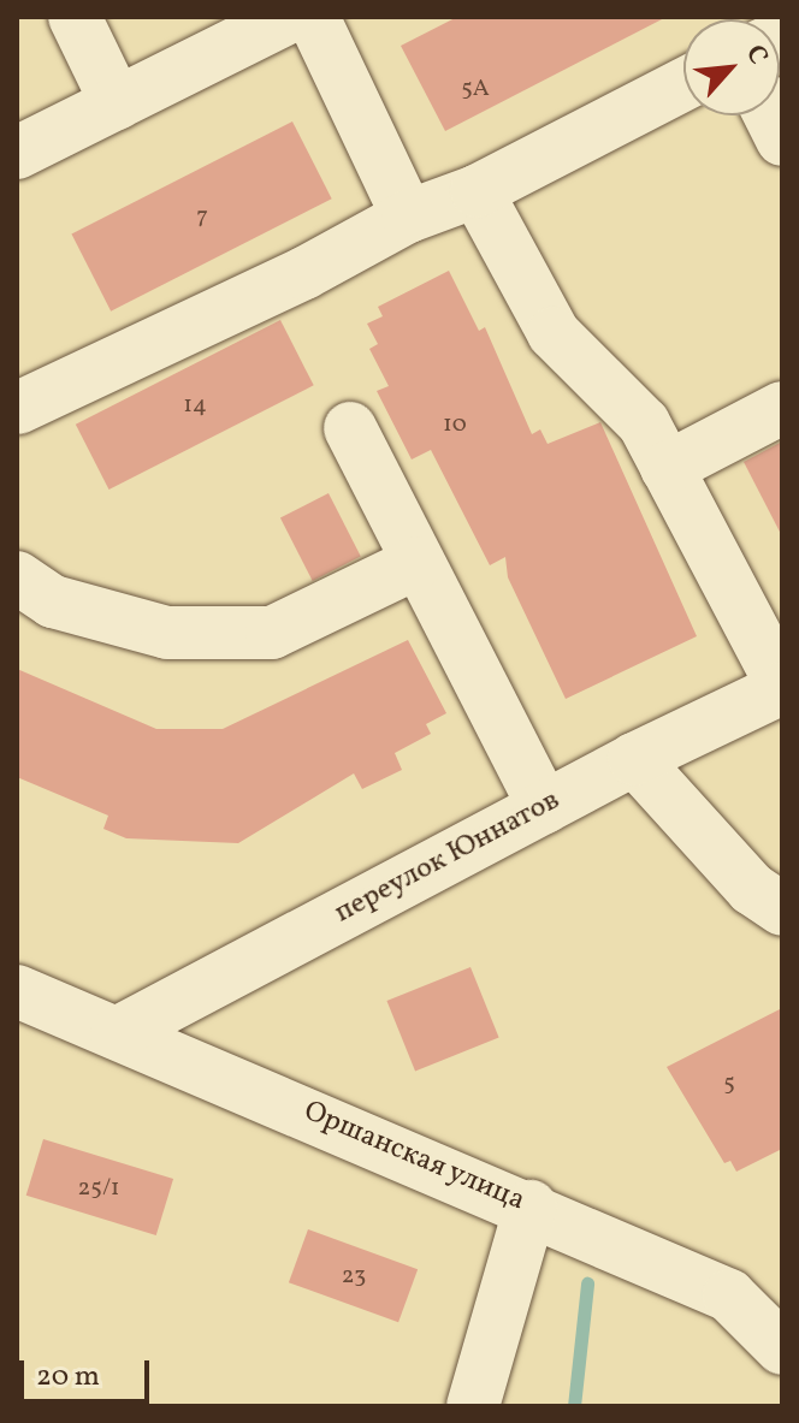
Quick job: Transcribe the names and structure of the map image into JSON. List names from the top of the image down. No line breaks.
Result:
{"streets":{"street":["переулок Юннатов","Оршанская улица"]},"crossings":[["переулок Юннатов","Оршанская улица"]],"house_numbers":["5А","7","14","10","5","25/1","23"],"scale_bar":"20 m","north":"top right"}
